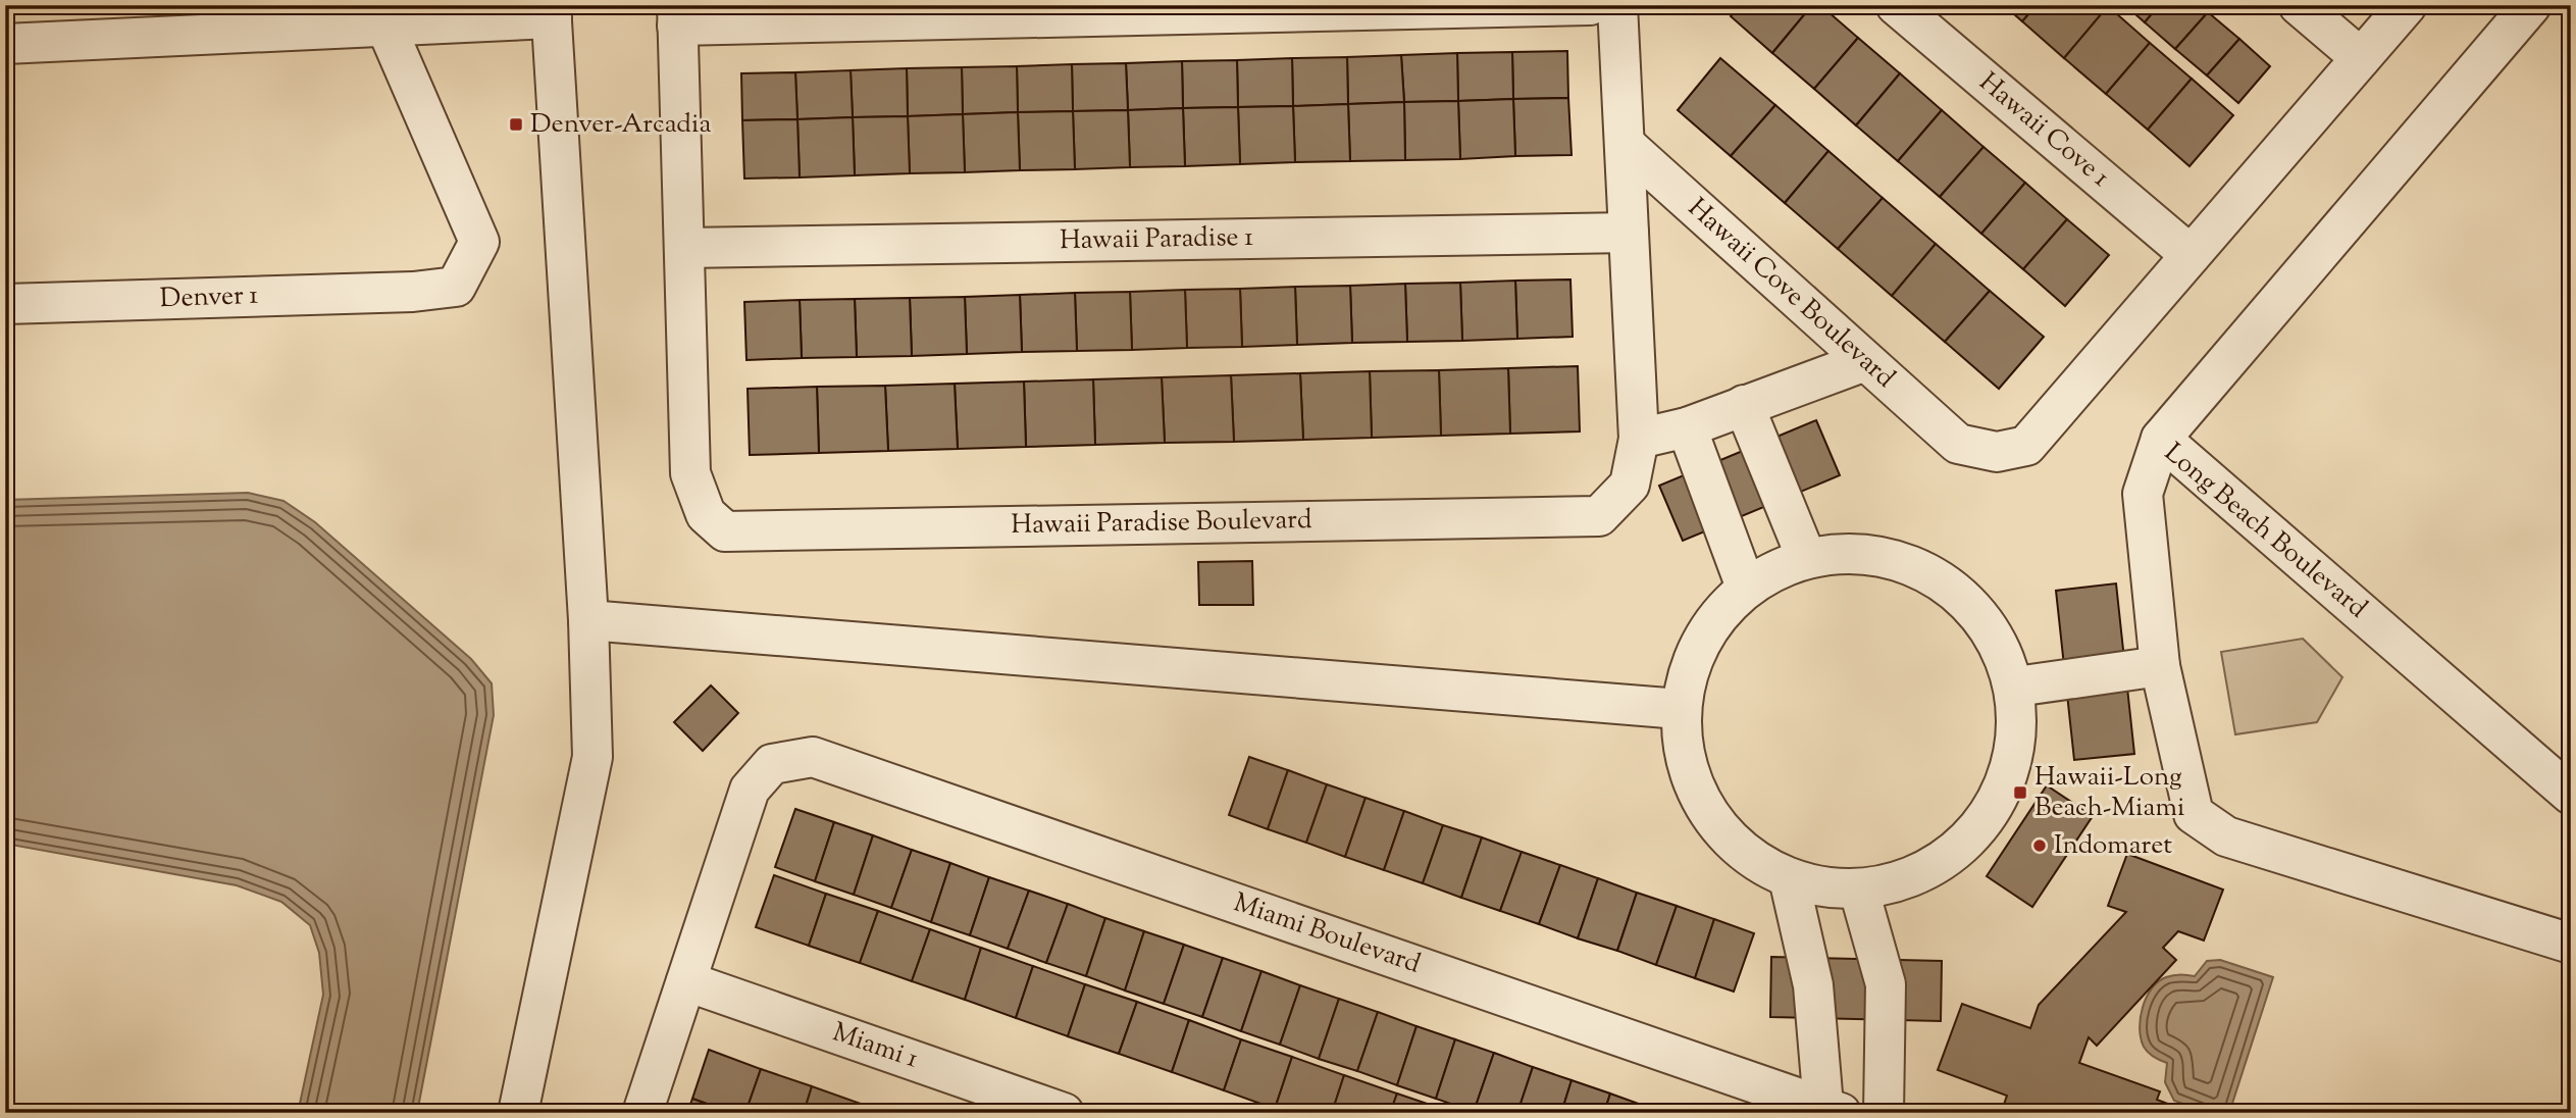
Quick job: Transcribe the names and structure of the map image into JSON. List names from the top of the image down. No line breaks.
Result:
{"streets":{"street":["Hawaii Cove 1","Hawaii Paradise 1","Hawaii Cove Boulevard","Denver 1","Hawaii Paradise Boulevard","Long Beach Boulevard","Miami Boulevard","Miami 1"]},"crossings":[["Hawaii Cove 1","Hawaii Cove Boulevard"],["Hawaii Paradise 1","Hawaii Paradise Boulevard"],["Miami Boulevard","Miami 1"]],"places":{"transit":["Denver-Arcadia","Hawaii-Long Beach-Miami"],"other":["Indomaret"]}}
